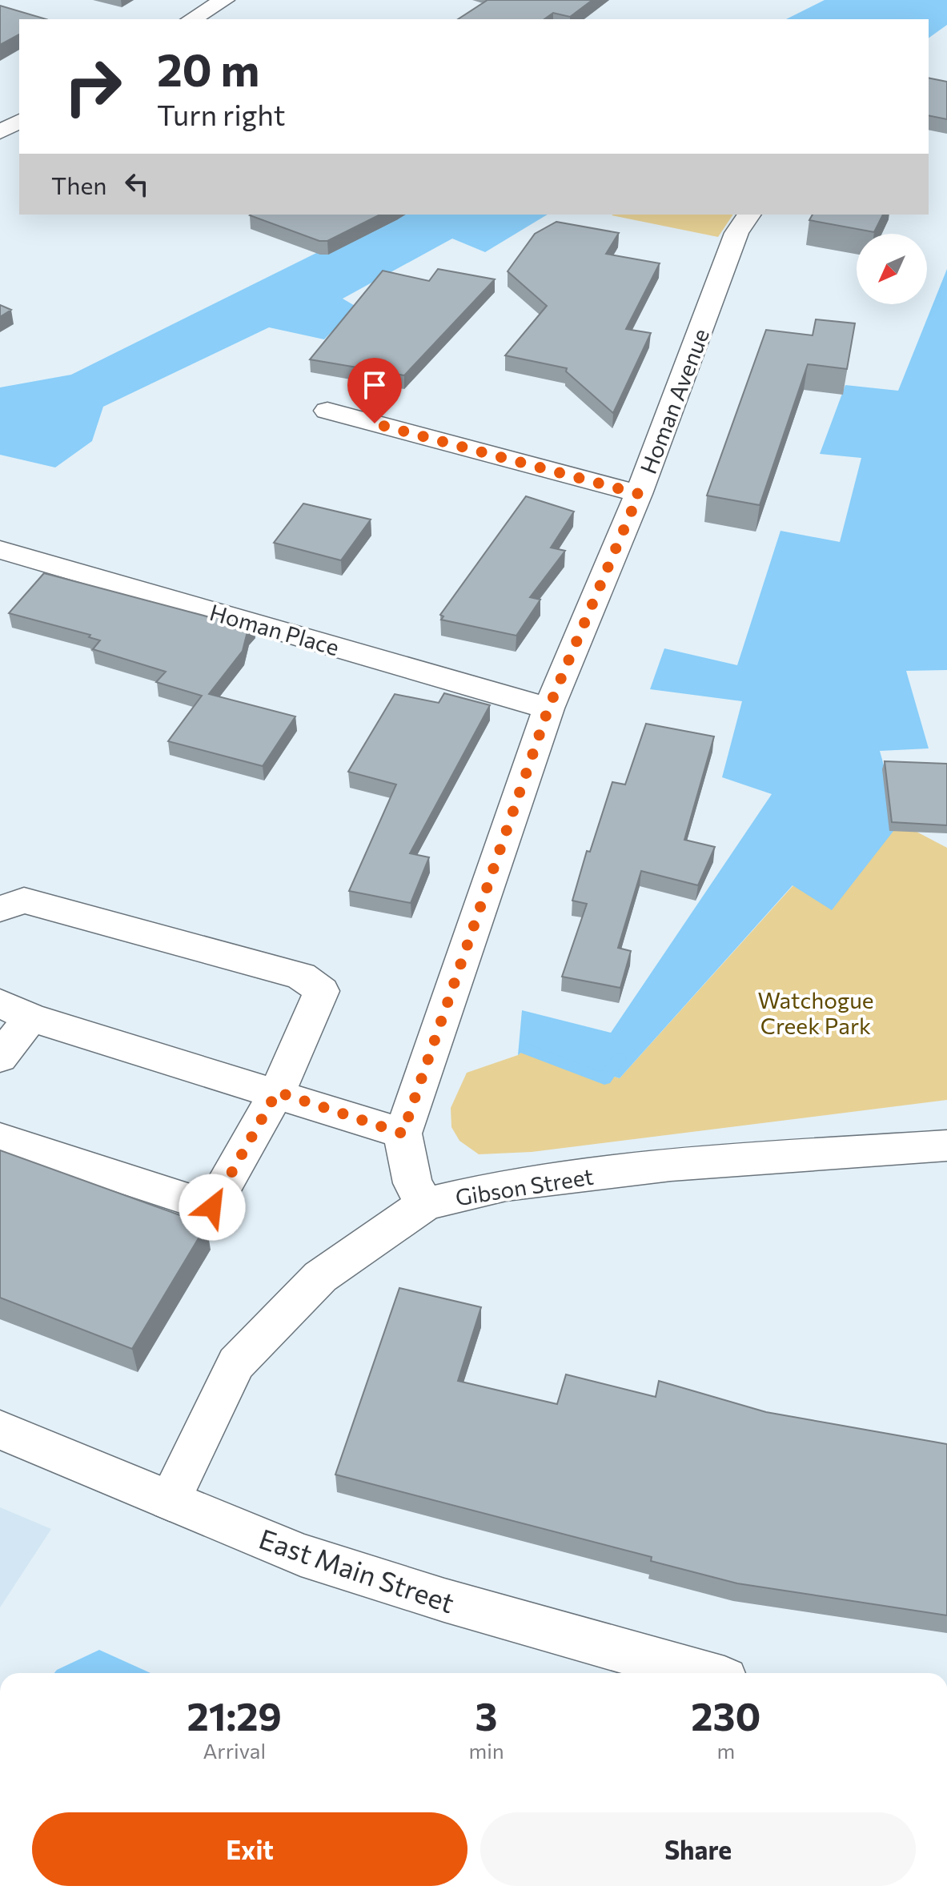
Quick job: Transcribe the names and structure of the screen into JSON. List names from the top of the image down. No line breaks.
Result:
{"streets":{"street":["Homan Avenue","Homan Place","Gibson Street","East Main Street"]},"crossings":[["Homan Avenue","Homan Place"],["Homan Avenue","Gibson Street"],["Gibson Street","East Main Street"]],"parks":["Watchogue Creek Park"],"north":"bottom left","page":{"turn":["20 m","Turn right"],"then":"Then","eta":["21:29","Arrival","3","min","230","m"],"buttons":["Exit","Share"]}}
